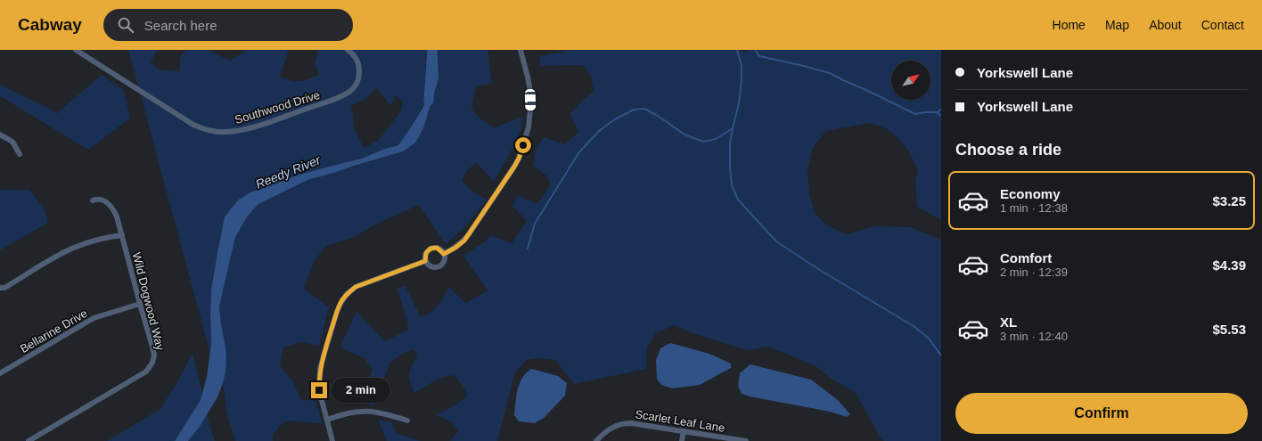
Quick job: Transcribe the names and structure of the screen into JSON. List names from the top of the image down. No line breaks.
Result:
{"streets":{"street":["Southwood Drive","Wild Dogwood Way","Bellarine Drive","Scarlet Leaf Lane"]},"crossings":[["Wild Dogwood Way","Bellarine Drive"]],"water":["Reedy River"],"north":"top right","page":{"header":"Cabway","search":"Search here","nav":["Home","Map","About","Contact"],"banner":["Yorkswell Lane","Yorkswell Lane"],"heading":"Choose a ride","list":[{"name":"Economy","note":"1 min · 12:38","value":"$3.25"},{"name":"Comfort","note":"2 min · 12:39","value":"$4.39"},{"name":"XL","note":"3 min · 12:40","value":"$5.53"}],"bubble":"2 min","buttons":"Confirm"}}
